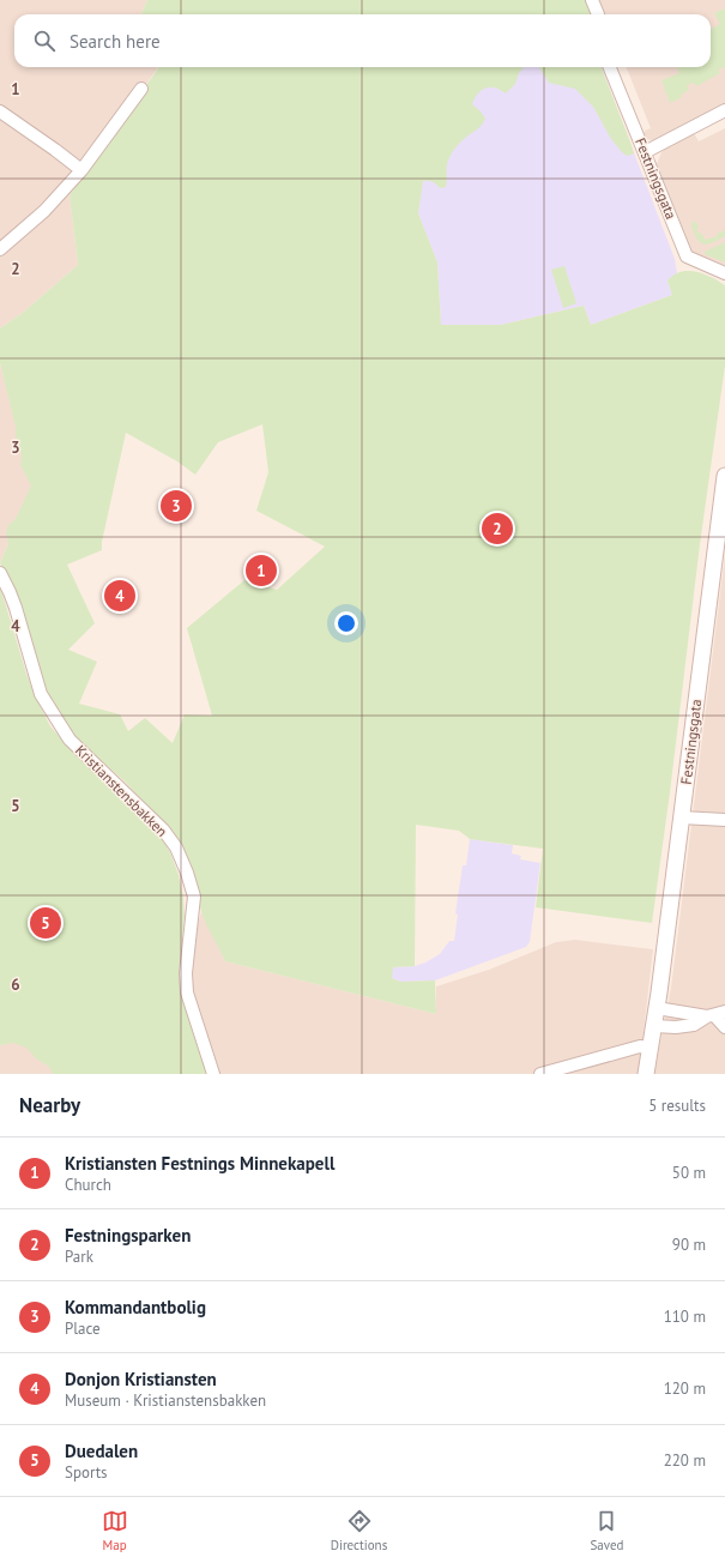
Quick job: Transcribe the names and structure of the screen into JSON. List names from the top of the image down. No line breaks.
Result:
{"streets":{"main road":["Festningsgata"],"street":["Kristianstensbakken"]},"page":{"search":"Search here","pins":["3","2","1","4","5"],"heading":["Nearby","5 results"],"list":[{"mark":"1","name":"Kristiansten Festnings Minnekapell","note":"Church","value":"50 m"},{"mark":"2","name":"Festningsparken","note":"Park","value":"90 m"},{"mark":"3","name":"Kommandantbolig","note":"Place","value":"110 m"},{"mark":"4","name":"Donjon Kristiansten","note":"Museum · Kristianstensbakken","value":"120 m"},{"mark":"5","name":"Duedalen","note":"Sports","value":"220 m"}],"nav":["Map","Directions","Saved"]},"grid":{"rows":["1","2","3","4","5","6"]}}
